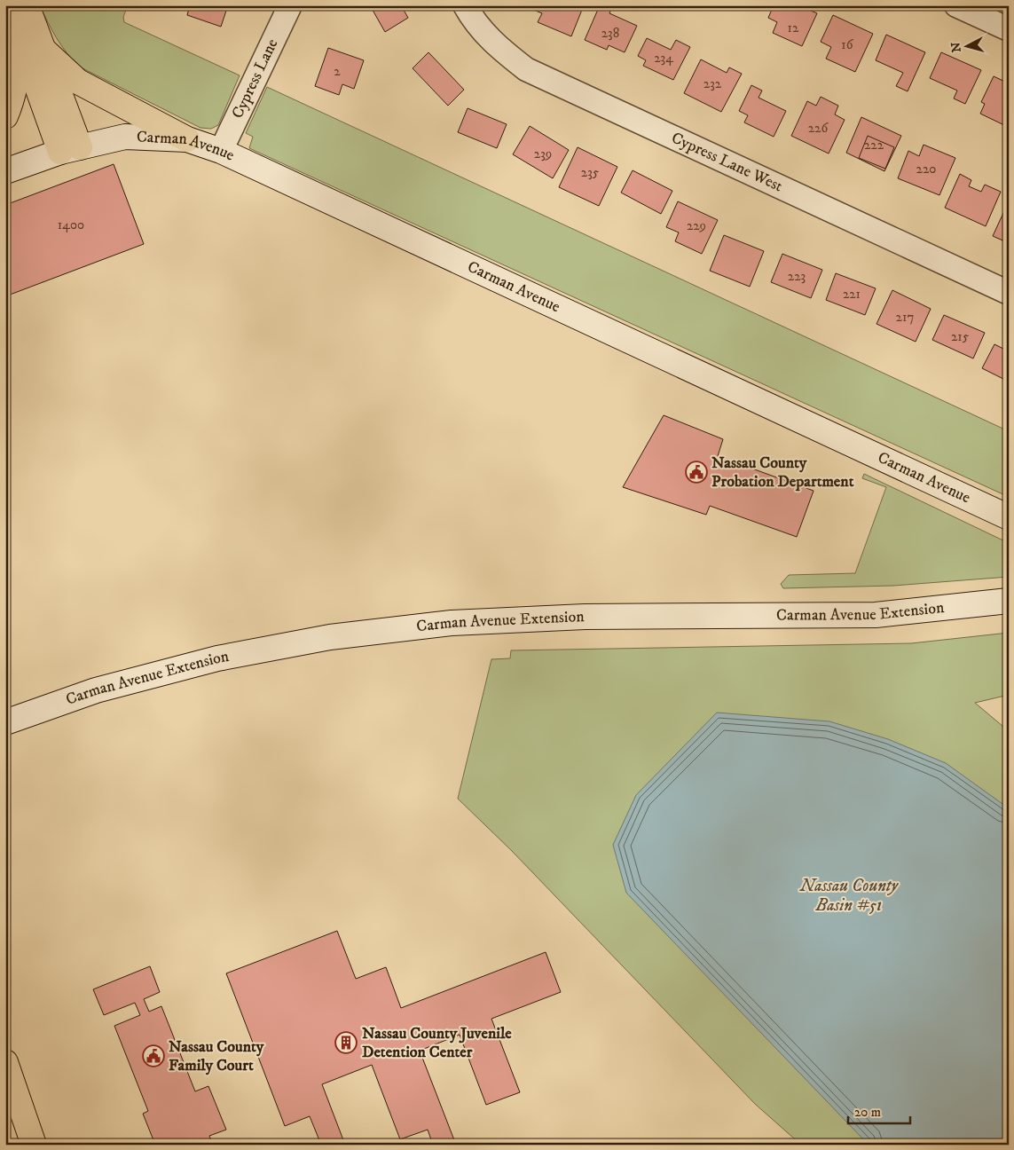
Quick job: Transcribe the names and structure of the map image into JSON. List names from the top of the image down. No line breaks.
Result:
{"streets":{"main road":["Carman Avenue","Carman Avenue Extension"],"street":["Cypress Lane","Cypress Lane West"]},"crossings":[["Cypress Lane","Carman Avenue"]],"water":["Nassau County Basin #51"],"places":{"public building":["Nassau County Probation Department","Nassau County Family Court"],"building":["Nassau County Juvenile Detention Center"]},"house_numbers":["12","238","16","234","2","232","226","222","239","220","235","1400","229","223","221","217","215"],"scale_bar":"20 m","north":"left"}
